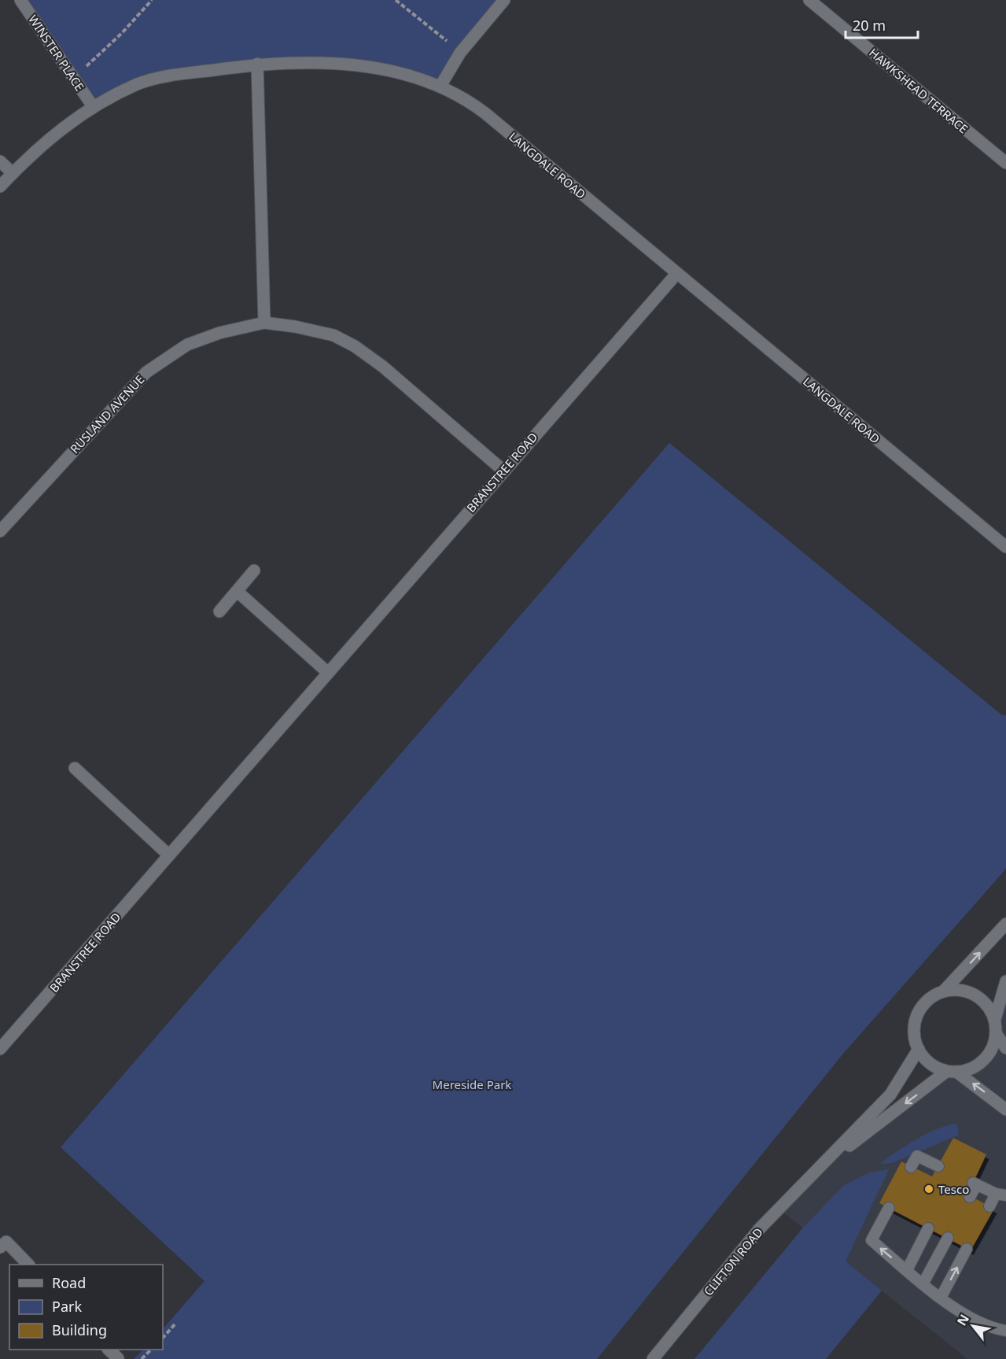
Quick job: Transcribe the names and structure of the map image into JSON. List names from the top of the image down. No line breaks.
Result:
{"streets":{"street":["WINSTER PLACE","HAWKSHEAD TERRACE","LANGDALE ROAD","RUSLAND AVENUE","BRANSTREE ROAD","CLIFTON ROAD"]},"crossings":[["WINSTER PLACE","LANGDALE ROAD"],["LANGDALE ROAD","BRANSTREE ROAD"],["RUSLAND AVENUE","BRANSTREE ROAD"]],"parks":["Mereside Park"],"places":["Tesco"],"legend":["Road","Park","Building"],"scale_bar":"20 m","north":"top left"}
